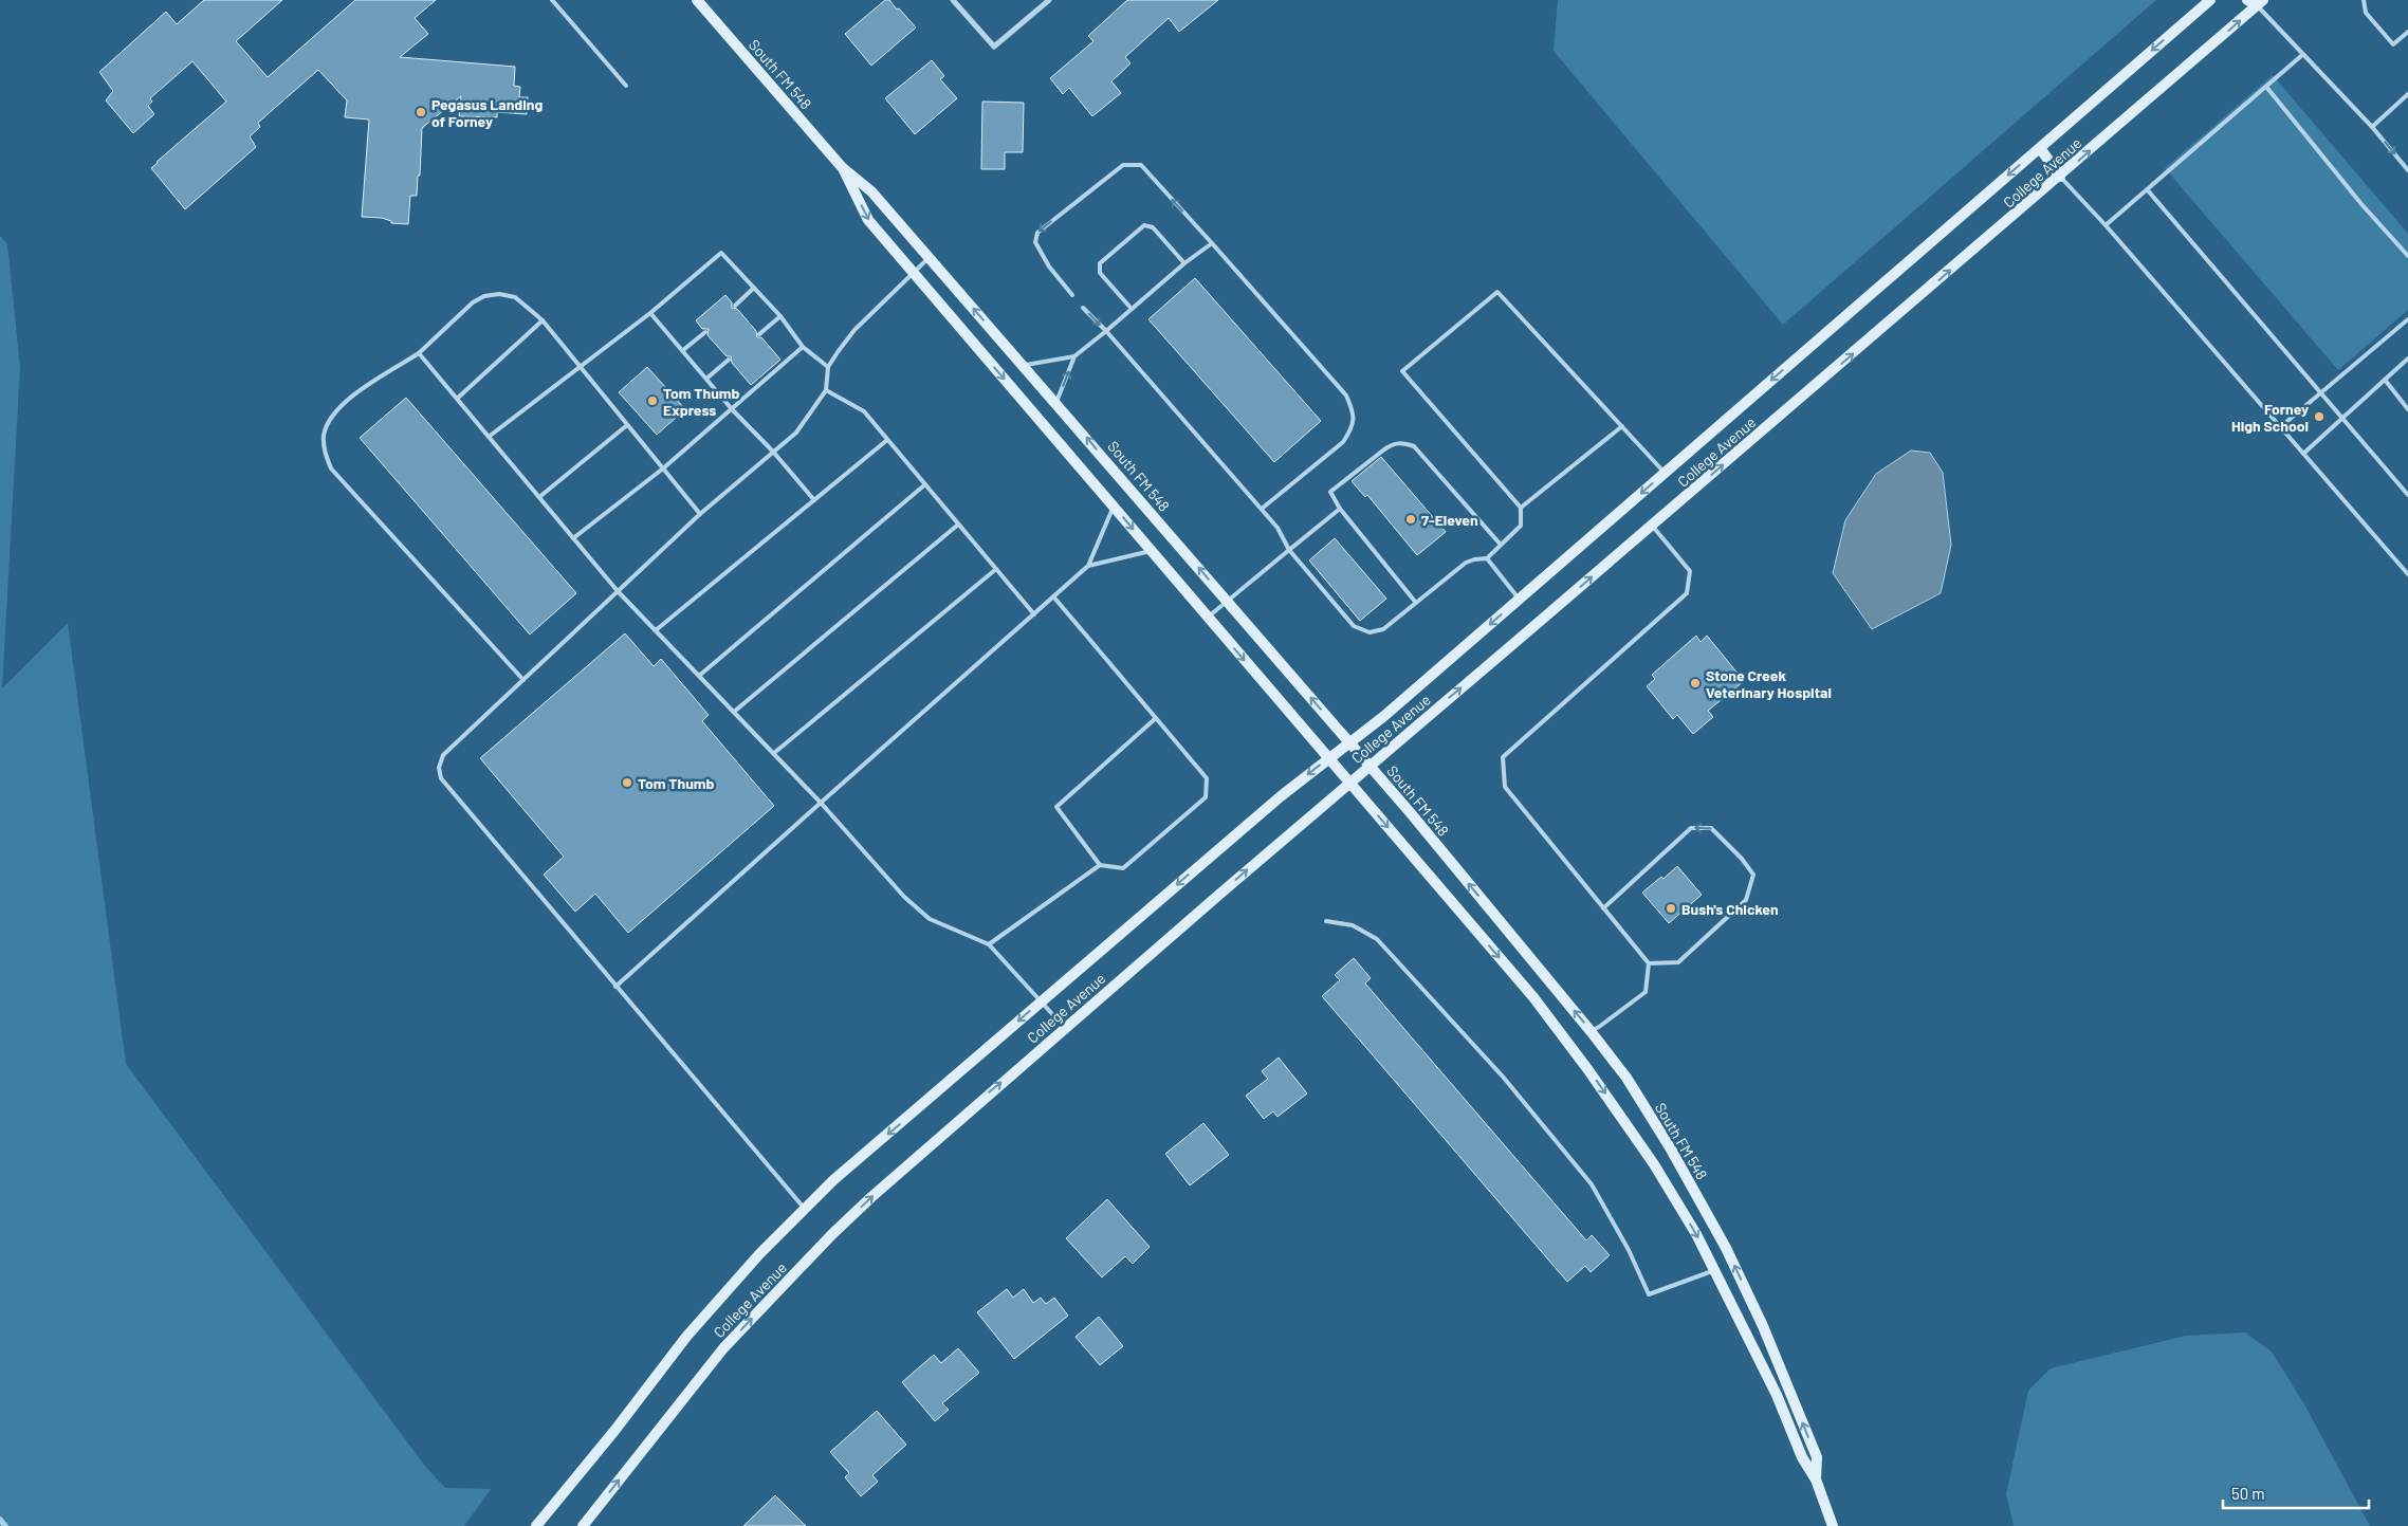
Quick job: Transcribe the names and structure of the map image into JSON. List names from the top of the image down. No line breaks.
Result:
{"streets":{"main road":["South FM 548","College Avenue"]},"crossings":[["South FM 548","College Avenue"]],"places":["Pegasus Landing of Forney","Tom Thumb Express","Forney High School","7-Eleven","Stone Creek Veterinary Hospital","Tom Thumb","Bush's Chicken"],"scale_bar":"50 m"}
